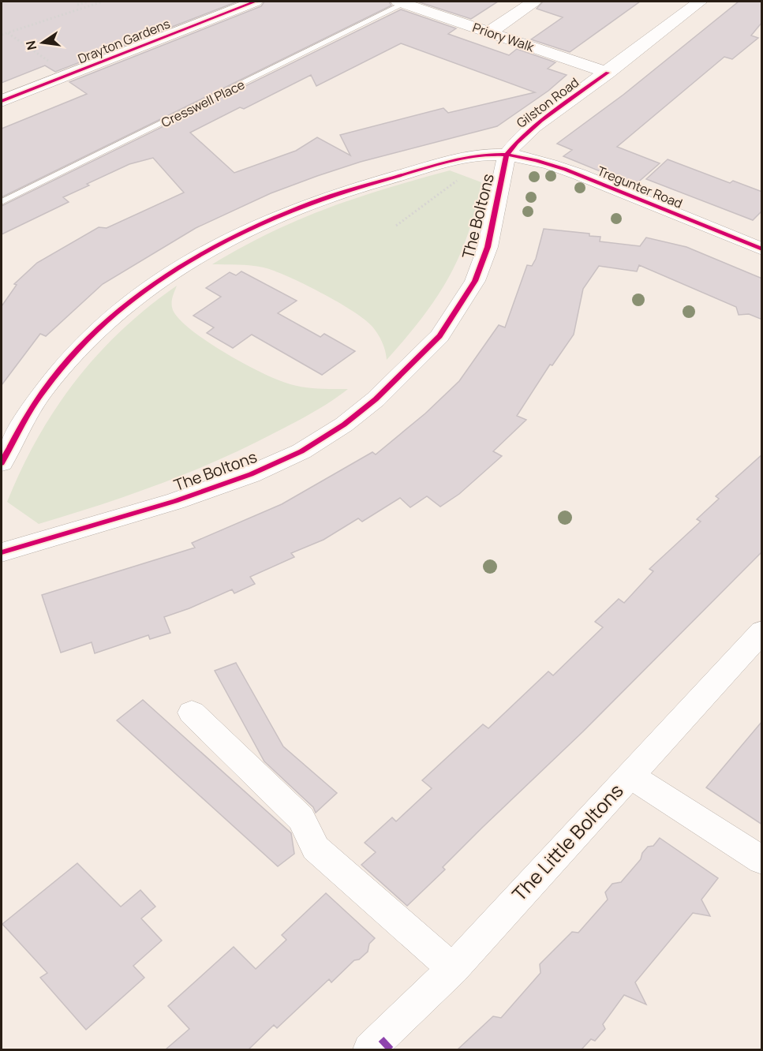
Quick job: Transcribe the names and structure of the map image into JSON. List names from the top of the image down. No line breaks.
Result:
{"streets":{"street":["Priory Walk","Drayton Gardens","Gilston Road","Tregunter Road","The Boltons","The Little Boltons"],"lane":["Cresswell Place"]},"crossings":[["Priory Walk","Gilston Road"],["Priory Walk","Cresswell Place"],["Gilston Road","Tregunter Road"],["Gilston Road","The Boltons"],["Tregunter Road","The Boltons"]],"north":"left"}
